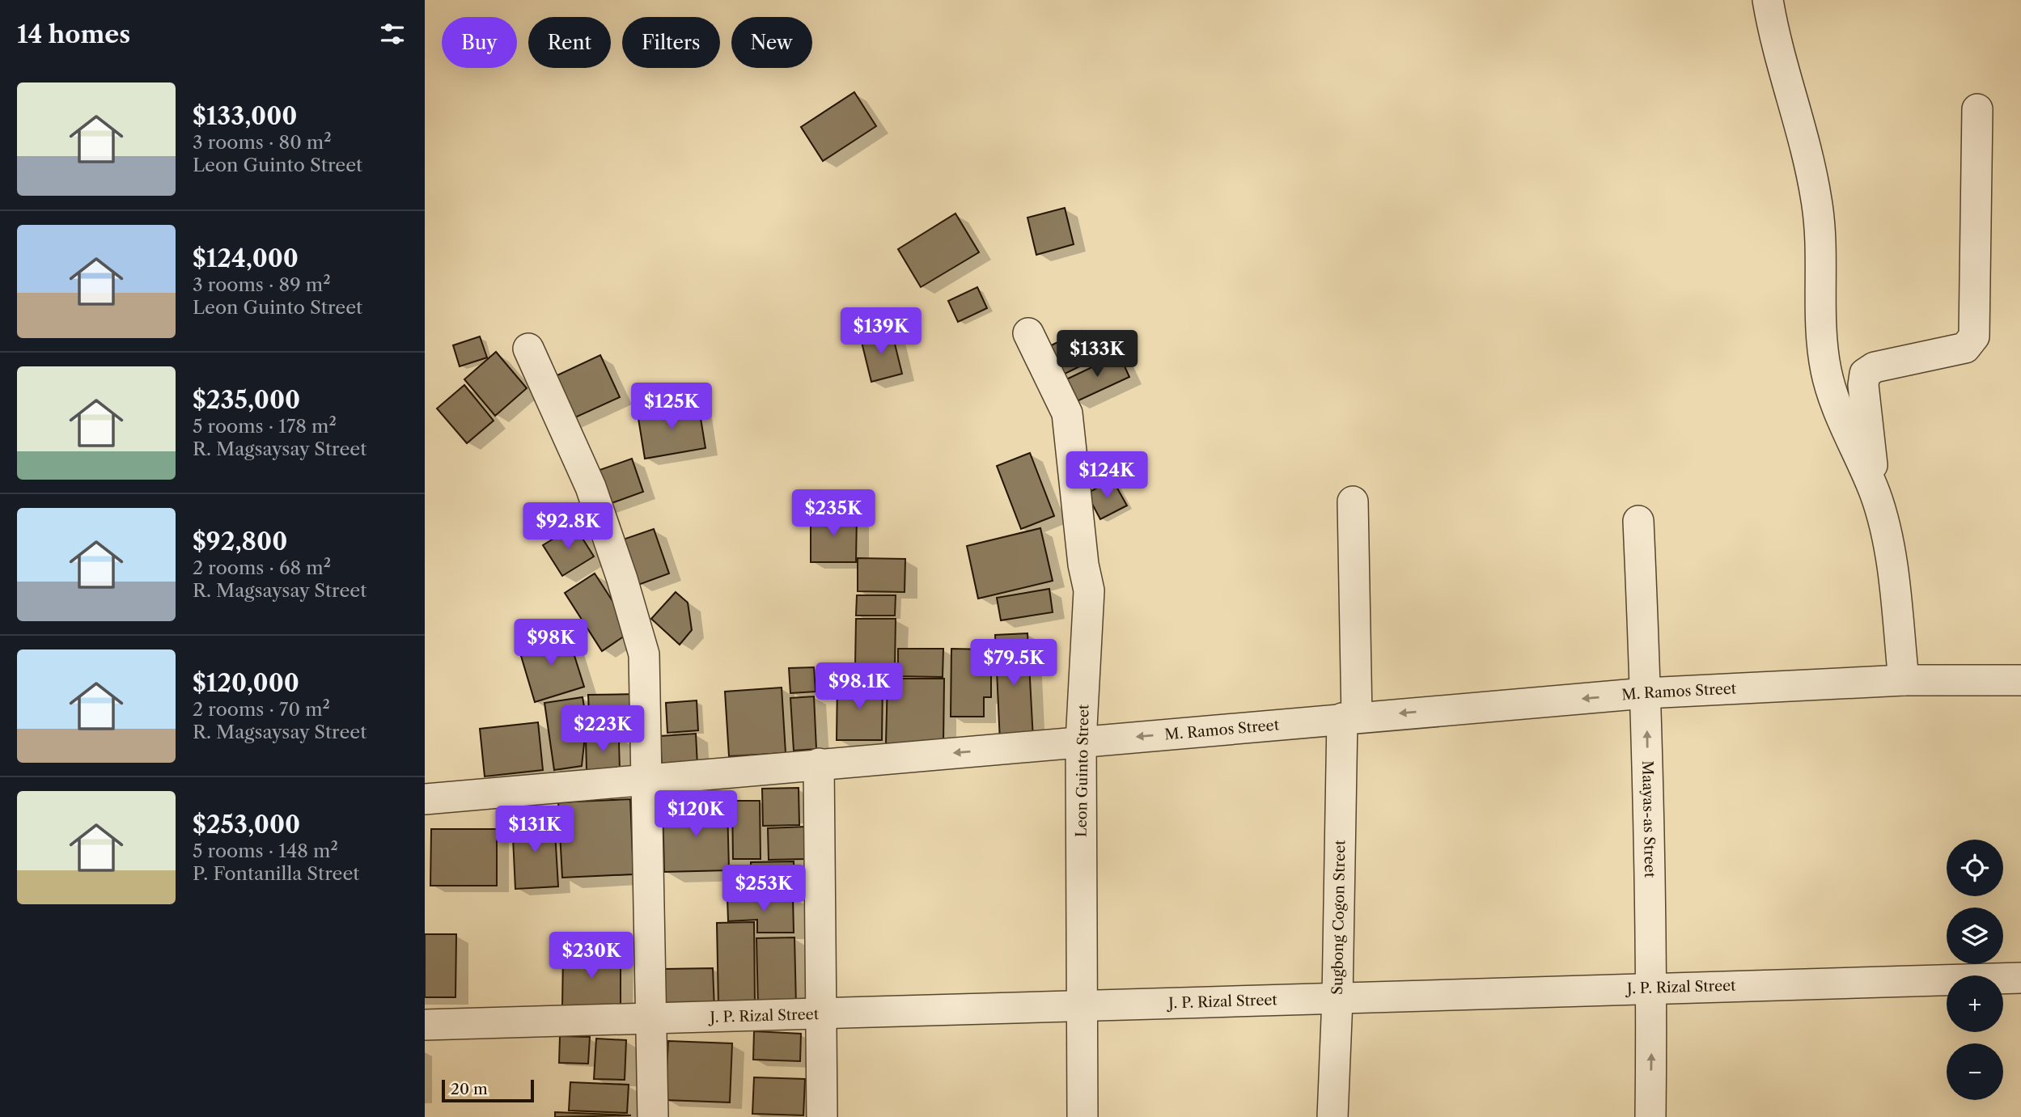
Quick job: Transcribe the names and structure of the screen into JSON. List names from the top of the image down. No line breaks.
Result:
{"streets":{"street":["M. Ramos Street","Leon Guinto Street","Maayas-as Street","Sugbong Cogon Street","J. P. Rizal Street"]},"crossings":[["M. Ramos Street","Leon Guinto Street"],["M. Ramos Street","Maayas-as Street"],["M. Ramos Street","Sugbong Cogon Street"],["Leon Guinto Street","J. P. Rizal Street"],["Maayas-as Street","J. P. Rizal Street"],["Sugbong Cogon Street","J. P. Rizal Street"]],"one_way":["M. Ramos Street","Maayas-as Street"],"scale_bar":"20 m","page":{"heading":"14 homes","chip":["Buy","Rent","Filters","New"],"list":[{"name":"$133,000","note":"3 rooms · 80 m² · Leon Guinto Street"},{"name":"$124,000","note":"3 rooms · 89 m² · Leon Guinto Street"},{"name":"$235,000","note":"5 rooms · 178 m² · R. Magsaysay Street"},{"name":"$92,800","note":"2 rooms · 68 m² · R. Magsaysay Street"},{"name":"$120,000","note":"2 rooms · 70 m² · R. Magsaysay Street"},{"name":"$253,000","note":"5 rooms · 148 m² · P. Fontanilla Street"}],"price":["$139K","$133K","$125K","$124K","$235K","$92.8K","$98K","$79.5K","$98.1K","$223K","$120K","$131K","$253K","$230K"],"map_buttons":["+","−"],"scale":"20 m"}}
